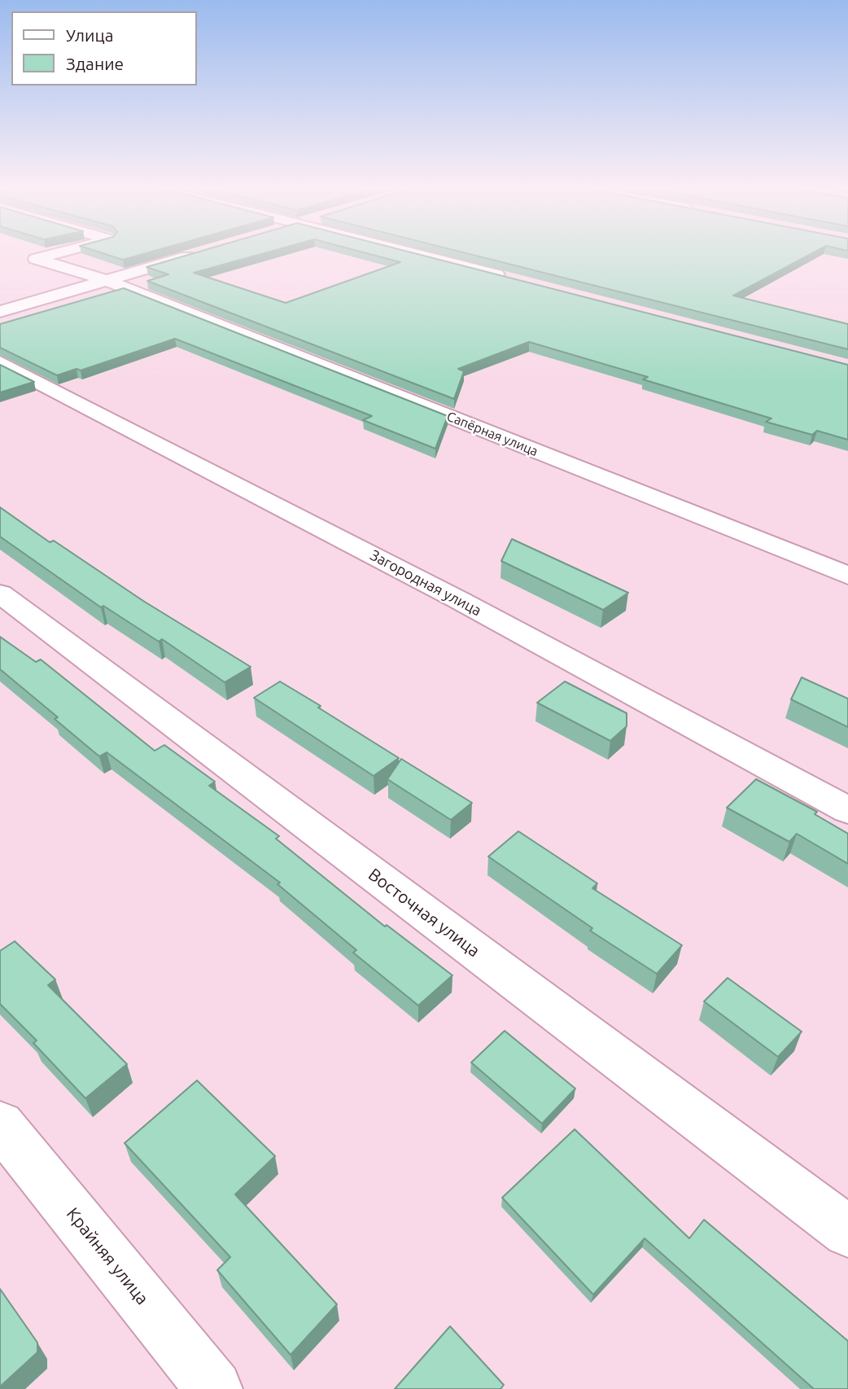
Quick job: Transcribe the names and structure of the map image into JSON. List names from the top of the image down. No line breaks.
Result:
{"streets":{"street":["Сапёрная улица","Загородная улица","Восточная улица","Крайняя улица"]},"legend":["Улица","Здание"]}
